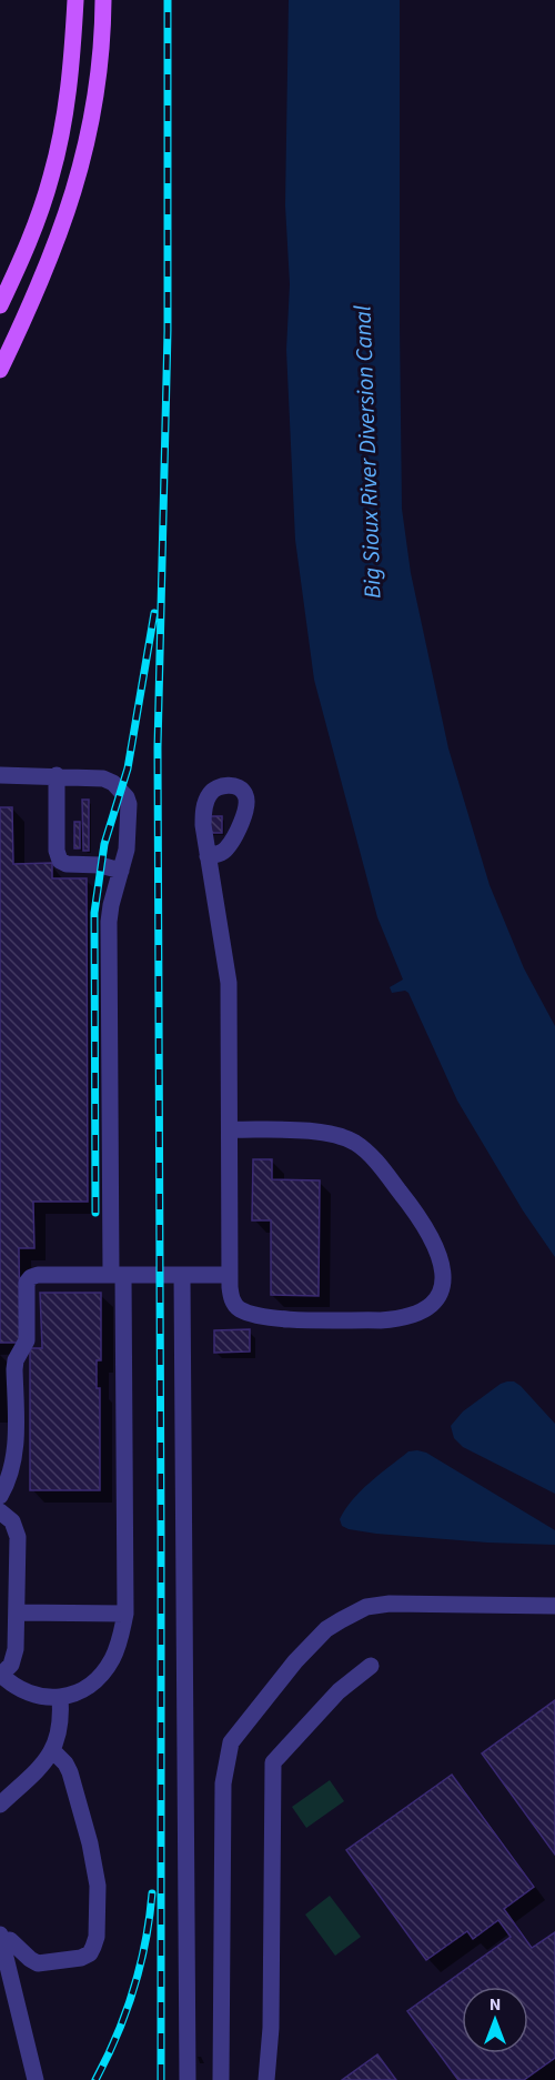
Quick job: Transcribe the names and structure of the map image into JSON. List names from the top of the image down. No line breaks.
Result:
{"water":["Big Sioux River Diversion Canal"],"north":"top"}
